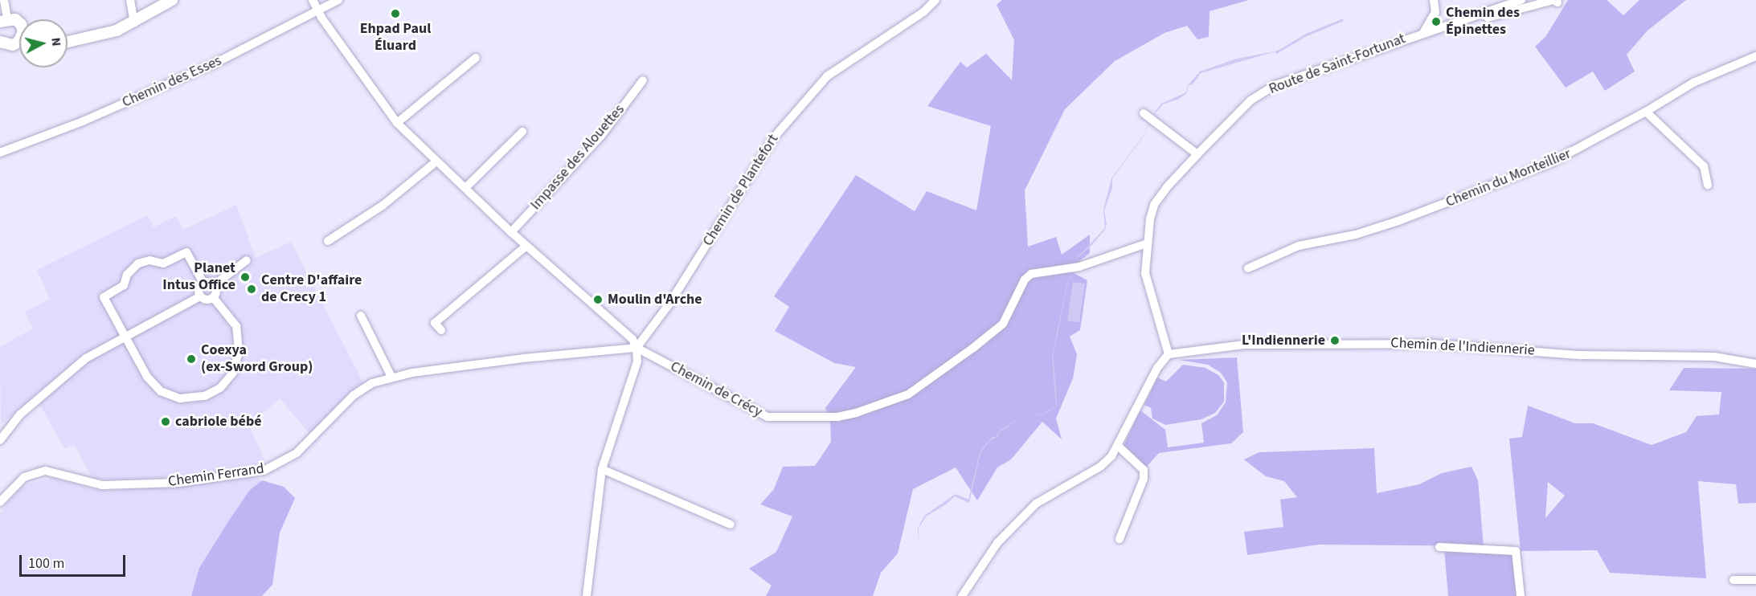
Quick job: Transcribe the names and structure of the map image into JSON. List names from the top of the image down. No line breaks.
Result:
{"streets":{"street":["Route de Saint-Fortunat","Chemin des Esses","Impasse des Alouettes","Chemin du Monteillier","Chemin de Plantefort","Chemin de l'Indiennerie","Chemin de Crécy","Chemin Ferrand"]},"crossings":[["Route de Saint-Fortunat","Chemin de l'Indiennerie"],["Route de Saint-Fortunat","Chemin de Crécy"],["Chemin des Esses","Chemin de Crécy"],["Impasse des Alouettes","Chemin de Crécy"],["Chemin de Plantefort","Chemin de Crécy"],["Chemin de Plantefort","Chemin Ferrand"],["Chemin de Crécy","Chemin Ferrand"]],"places":["Ehpad Paul Éluard","Chemin des Épinettes","Planet Intus Office","Centre D'affaire de Crecy 1","Moulin d'Arche","L'Indiennerie","Coexya (ex-Sword Group)","cabriole bébé"],"scale_bar":"100 m","north":"right"}
